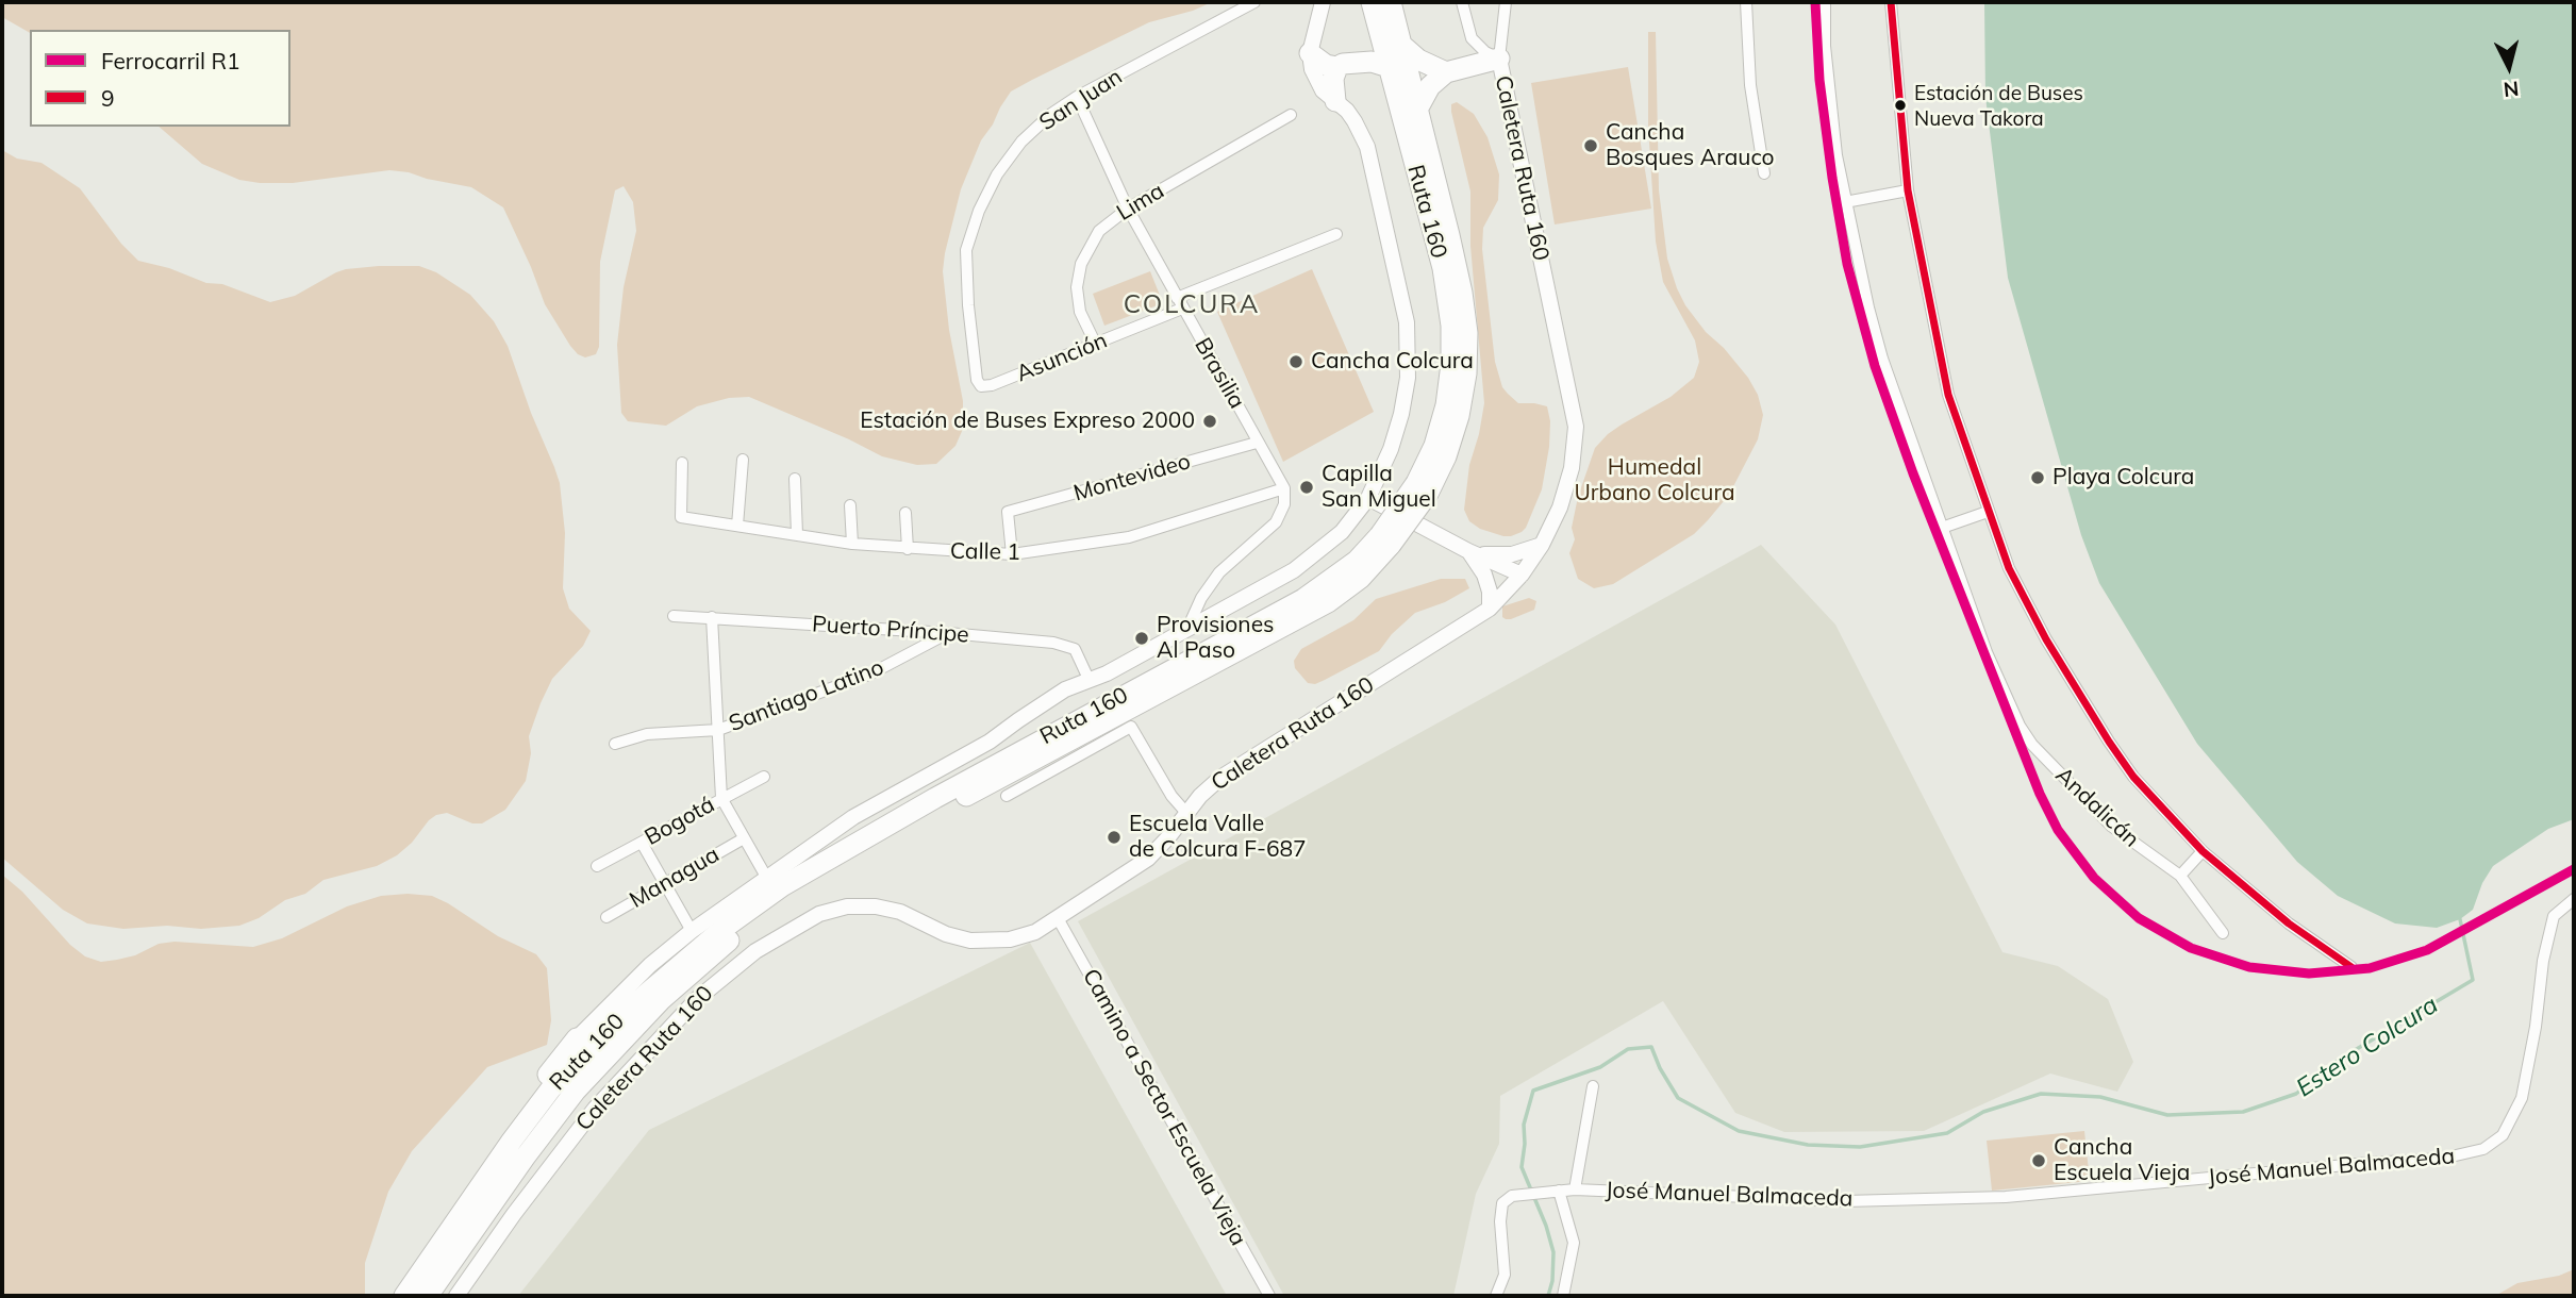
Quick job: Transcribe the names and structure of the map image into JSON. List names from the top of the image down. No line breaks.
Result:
{"streets":{"highway":["Ruta 160"],"street":["San Juan","Caletera Ruta 160","Lima","Asunción","Brasilia","Montevideo","Calle 1","Puerto Príncipe","Santiago Latino","Andalicán","Bogotá","Managua","Camino a Sector Escuela Vieja","José Manuel Balmaceda"]},"crossings":[["San Juan","Asunción"],["San Juan","Brasilia"],["Caletera Ruta 160","Camino a Sector Escuela Vieja"],["Lima","Asunción"],["Lima","Brasilia"],["Asunción","Brasilia"],["Brasilia","Montevideo"],["Brasilia","Calle 1"],["Montevideo","Calle 1"],["Puerto Príncipe","Santiago Latino"]],"districts":["COLCURA"],"water":["Estero Colcura"],"parks":["Humedal Urbano Colcura"],"places":["Estación de Buses Nueva Takora","Cancha Bosques Arauco","Cancha Colcura","Estación de Buses Expreso 2000","Playa Colcura","Capilla San Miguel","Provisiones Al Paso","Escuela Valle de Colcura F-687","Cancha Escuela Vieja"],"lines":["rail line R1","transit line 9"],"legend":["Ferrocarril R1","9"],"north":"bottom"}
